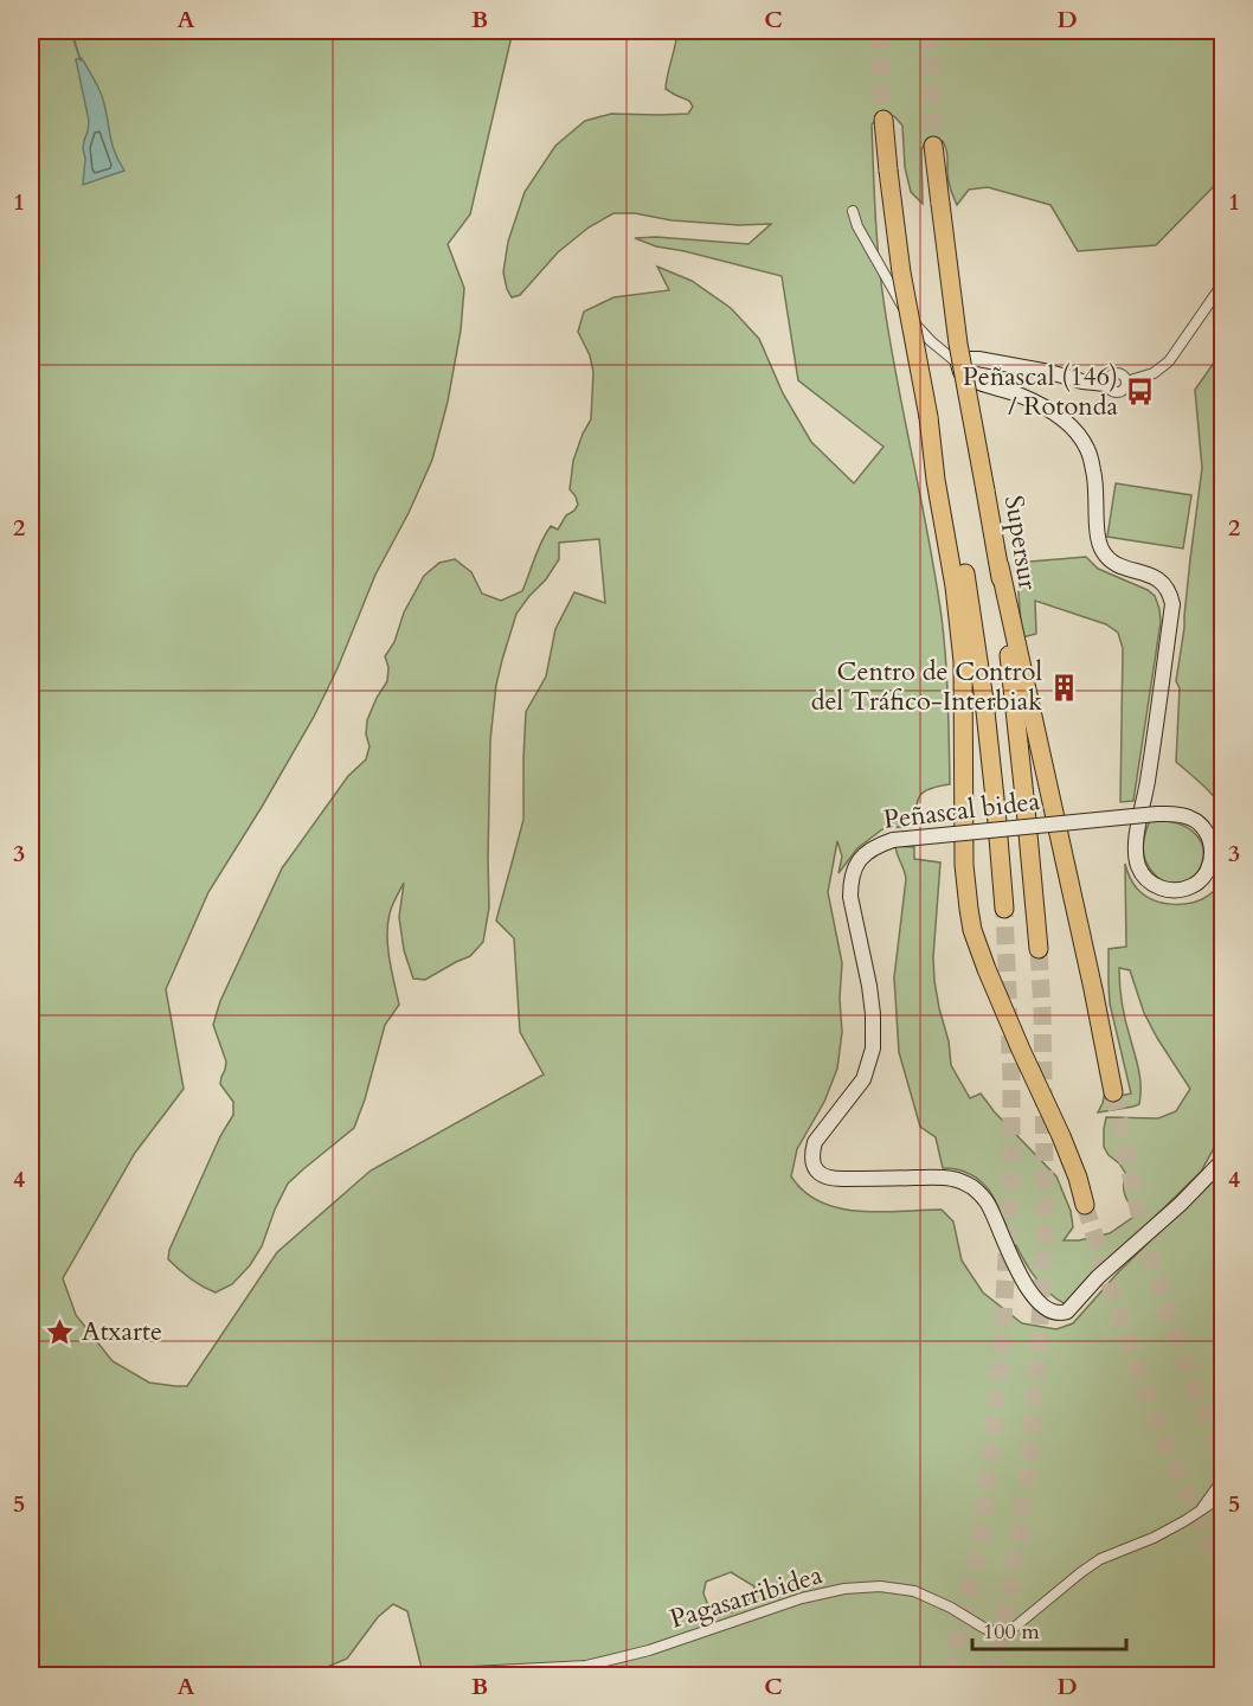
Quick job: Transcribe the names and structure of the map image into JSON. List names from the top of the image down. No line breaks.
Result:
{"streets":{"highway":["Supersur"],"street":["Peñascal bidea","Pagasarribidea"]},"places":{"bus stop":["Peñascal (146) / Rotonda"],"building":["Centro de Control del Tráfico-Interbiak"],"place":["Atxarte"]},"scale_bar":"100 m","grid":{"columns":["A","B","C","D"],"rows":["1","2","3","4","5"]}}
